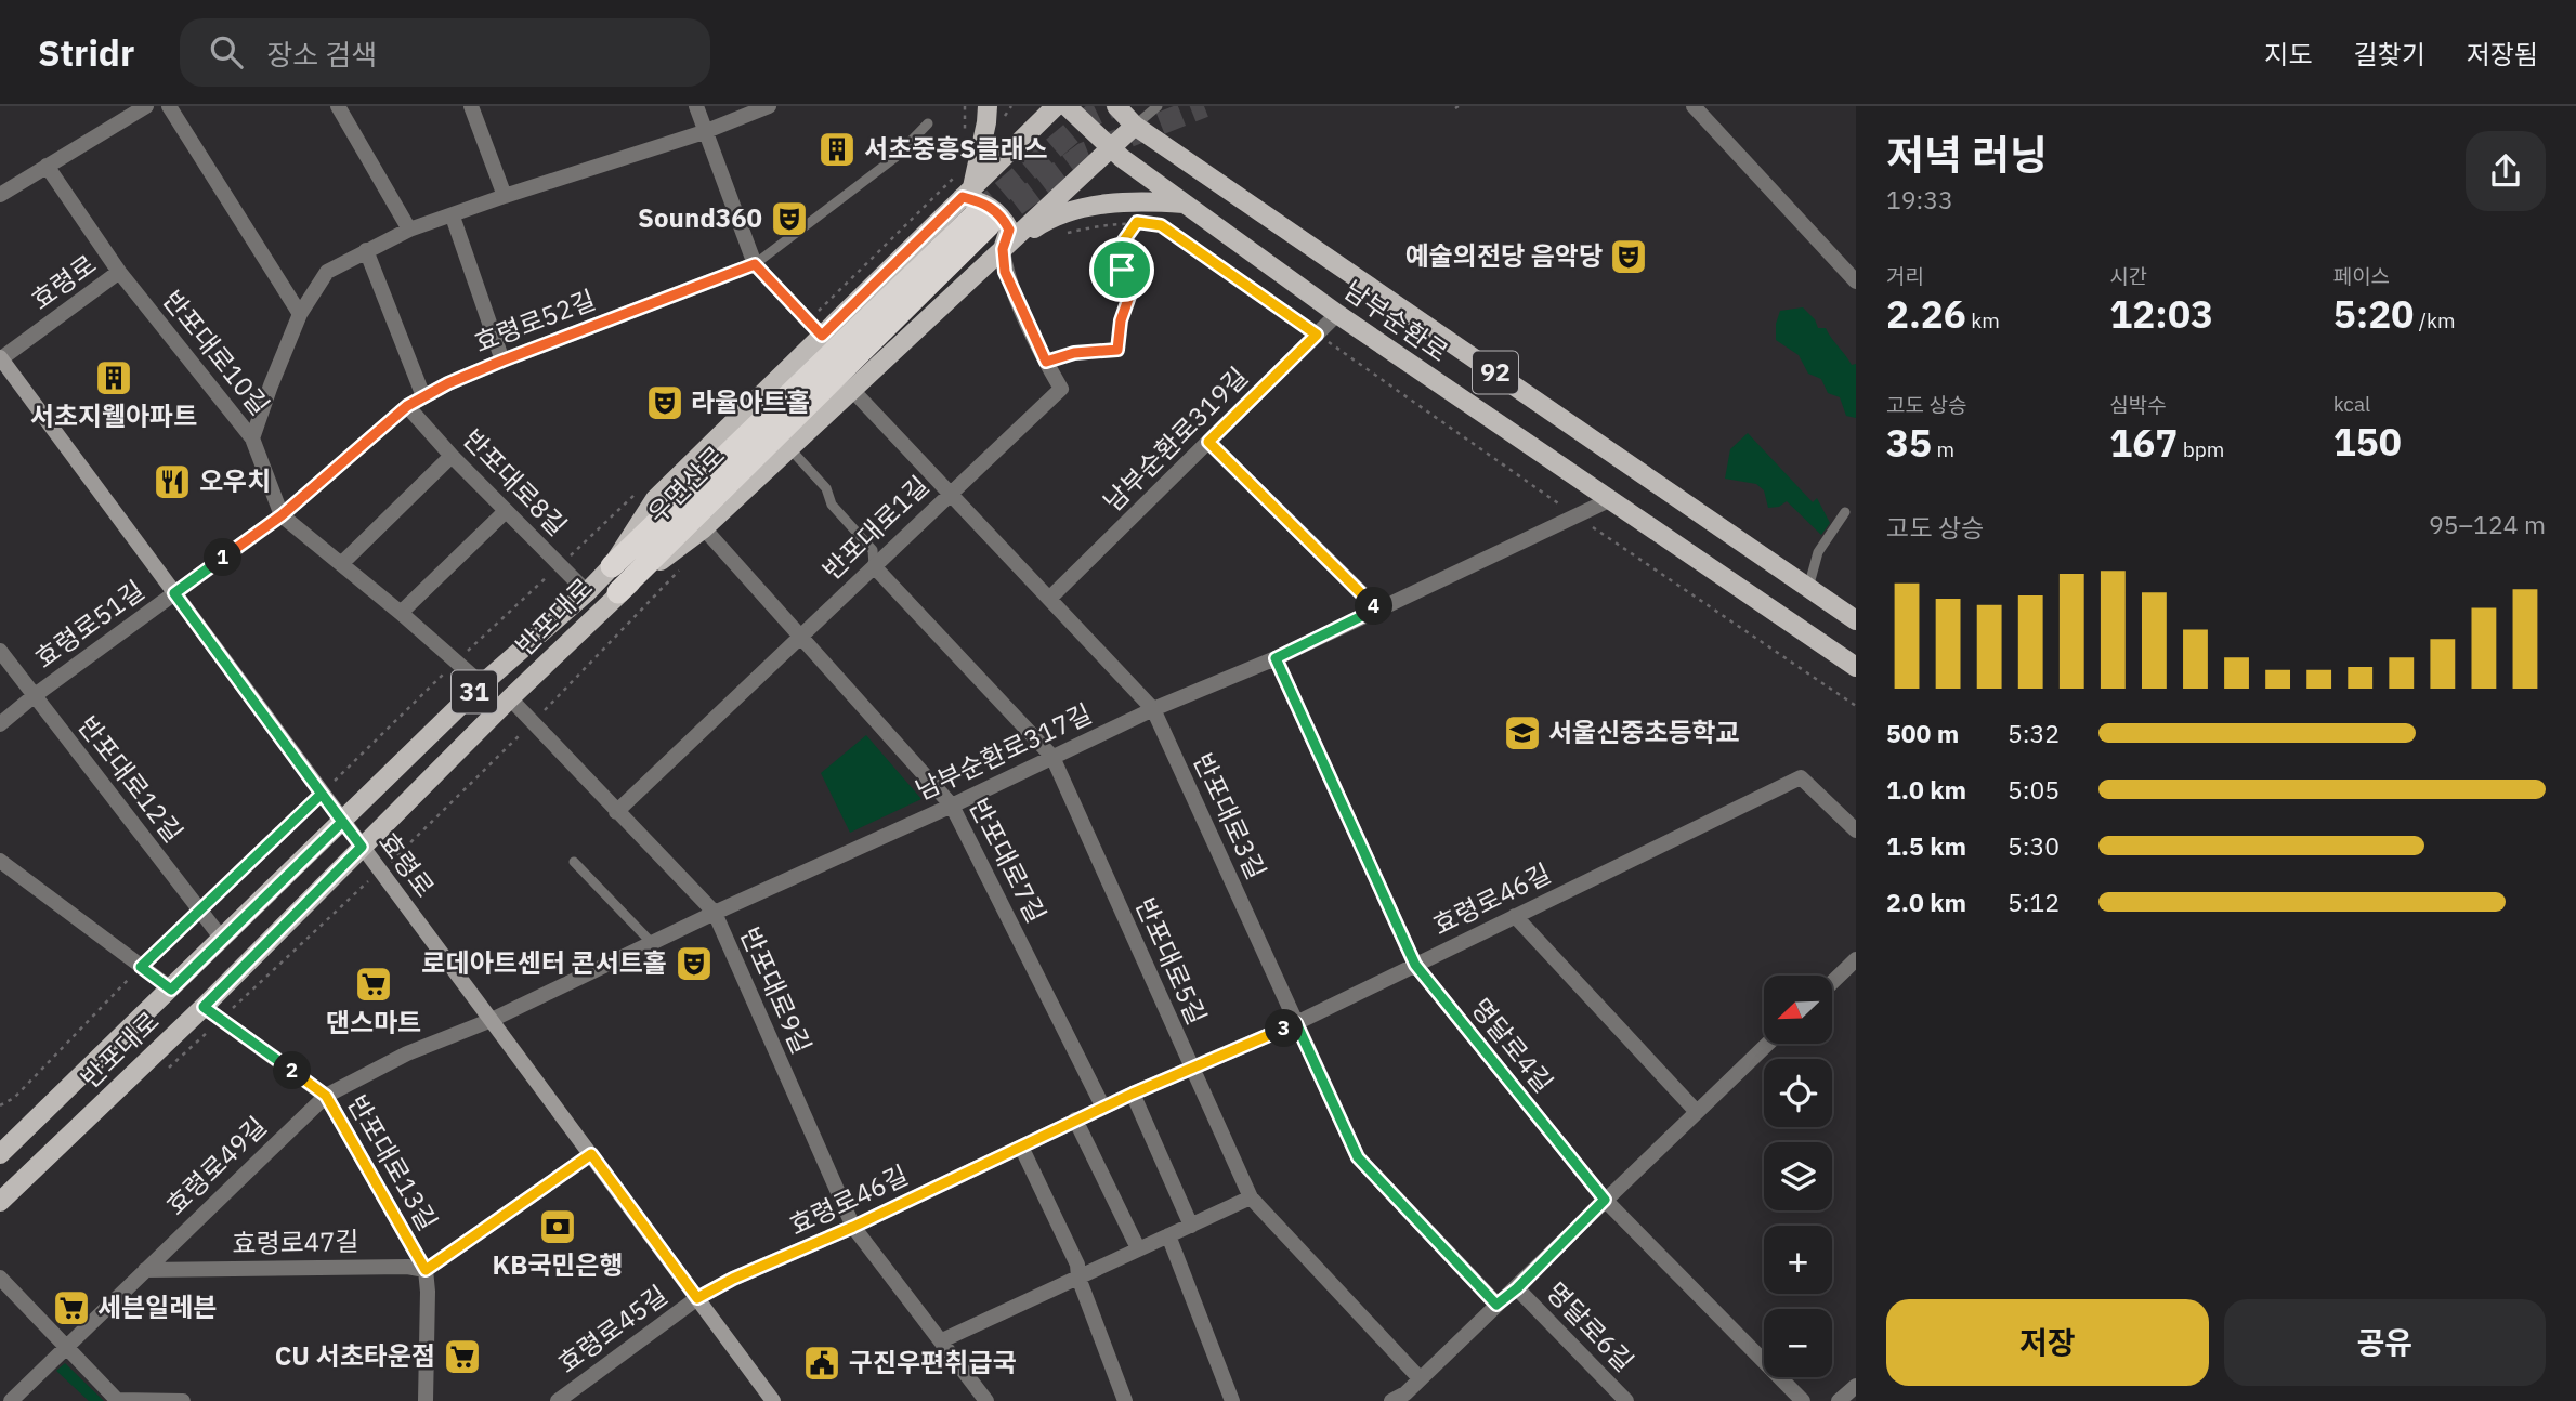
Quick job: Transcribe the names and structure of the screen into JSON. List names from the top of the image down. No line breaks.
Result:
{"streets":{"highway":["우면산로","31"],"main road":["효령로","남부순환로","92","반포대로"],"street":["효령로52길","반포대로10길","남부순환로319길","반포대로8길","반포대로1길","효령로51길","남부순환로317길","반포대로12길","반포대로3길","반포대로7길","효령로46길","반포대로5길","반포대로9길","명달로4길","반포대로13길","효령로49길","효령로47길","명달로6길","효령로45길"]},"crossings":[["효령로","효령로52길"],["효령로","반포대로10길"],["효령로","반포대로"],["효령로","효령로51길"],["효령로","남부순환로317길"],["효령로","효령로46길"],["효령로","효령로49길"],["효령로","효령로45길"],["효령로52길","반포대로10길"],["효령로52길","반포대로8길"],["효령로52길","효령로51길"],["남부순환로","남부순환로319길"],["남부순환로","반포대로"],["남부순환로","남부순환로317길"],["반포대로10길","반포대로"],["남부순환로319길","반포대로3길"],["반포대로8길","반포대로"],["우면산로","반포대로"],["반포대로1길","반포대로"],["반포대로1길","반포대로3길"],["반포대로1길","반포대로7길"],["반포대로1길","반포대로5길"],["반포대로1길","반포대로9길"],["반포대로","반포대로12길"],["반포대로","반포대로3길"],["반포대로","반포대로7길"],["반포대로","반포대로9길"],["반포대로","반포대로13길"],["효령로51길","반포대로12길"],["남부순환로317길","반포대로3길"],["남부순환로317길","반포대로7길"],["남부순환로317길","반포대로5길"],["남부순환로317길","반포대로9길"],["남부순환로317길","명달로4길"],["남부순환로317길","효령로49길"],["반포대로3길","효령로46길"],["반포대로7길","효령로46길"],["효령로46길","반포대로5길"],["효령로46길","반포대로9길"],["효령로46길","명달로4길"],["효령로46길","효령로45길"],["반포대로13길","효령로49길"],["반포대로13길","효령로47길"],["효령로49길","효령로47길"]],"places":{"building":["서초중흥S클래스","서초지웰아파트"],"theatre":["Sound360","예술의전당 음악당","라율아트홀","로데아트센터 콘서트홀"],"restaurant":["오우치"],"school or university":["서울신중초등학교"],"supermarket":["댄스마트","세븐일레븐","CU 서초타운점"],"bank":["KB국민은행"],"public building":["구진우편취급국"]},"north":"bottom left","page":{"header":"Stridr","search":"장소 검색","nav":["지도","길찾기","저장됨"],"heading":["저녁 러닝","19:33"],"stats":[["거리","2.26 km"],["시간","12:03"],["페이스","5:20 /km"],["고도 상승","35 m"],["심박수","167 bpm"],["kcal","150"]],"chart":["고도 상승","95–124 m"],"pins":["1","4","3","2"],"list":[{"name":"500 m","note":"5:32"},{"name":"1.0 km","note":"5:05"},{"name":"1.5 km","note":"5:30"},{"name":"2.0 km","note":"5:12"}],"map_buttons":["+","−"],"buttons":["저장","공유"]}}
